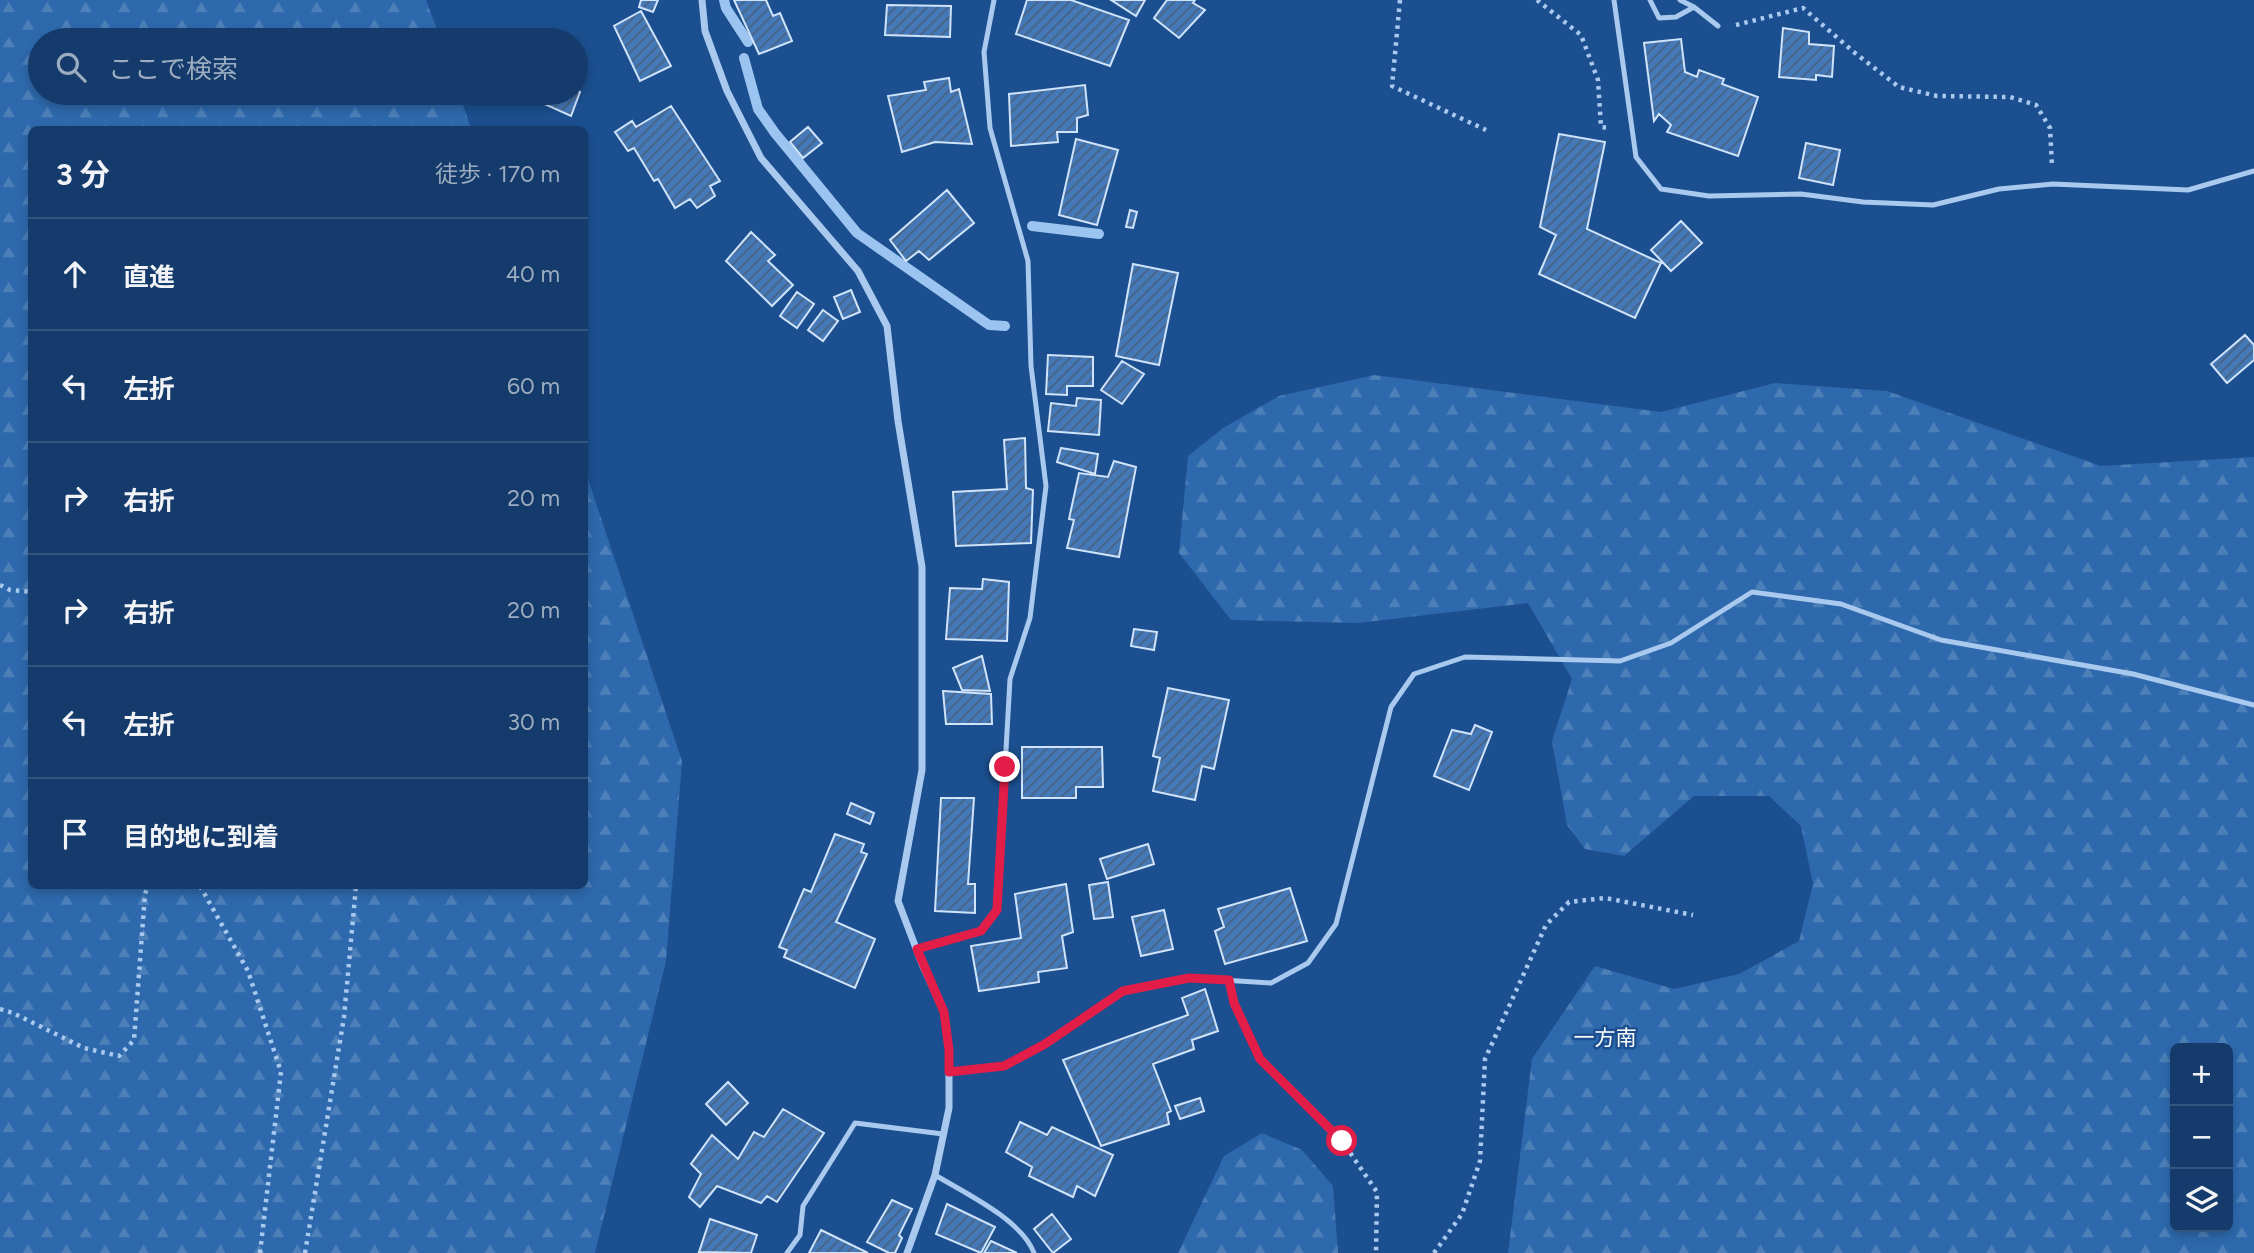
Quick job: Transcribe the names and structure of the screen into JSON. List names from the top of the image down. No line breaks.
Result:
{"districts":["一方南"],"page":{"search":"ここで検索","heading":["3 分","徒歩 · 170 m"],"list":[["直進","40 m"],["左折","60 m"],["右折","20 m"],["右折","20 m"],["左折","30 m"],"目的地に到着"],"map_buttons":["+","−"]}}
